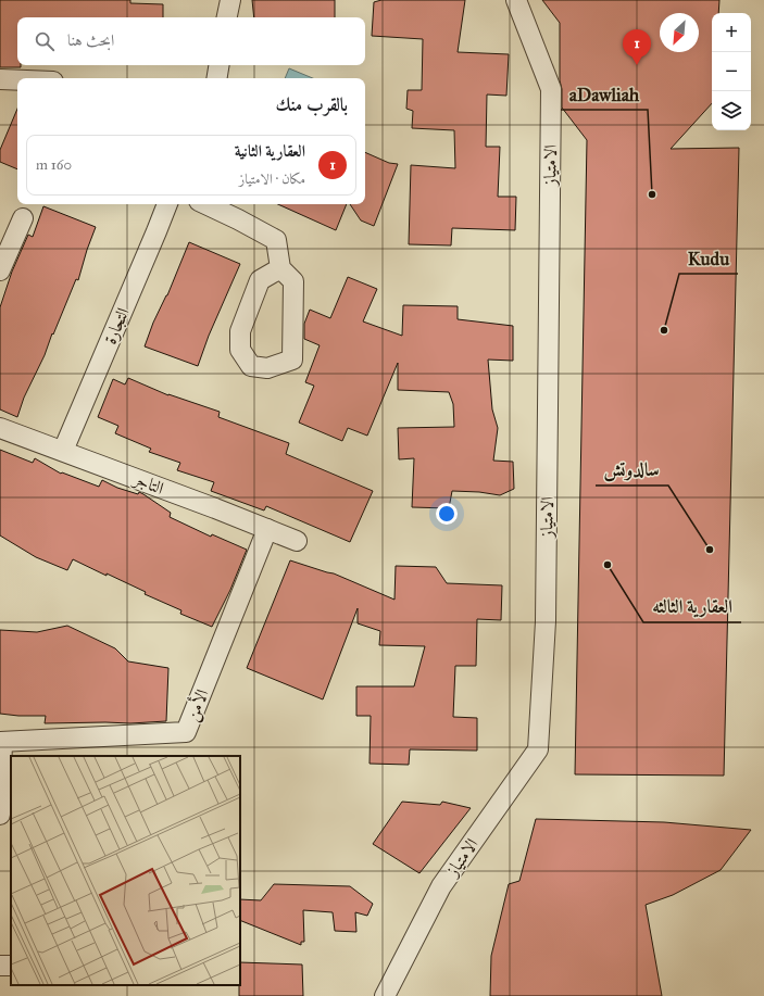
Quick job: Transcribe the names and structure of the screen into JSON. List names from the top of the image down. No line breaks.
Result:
{"streets":{"street":["الامتياز","التجارة","التاجر","الأمن"]},"crossings":[["التجارة","التاجر"],["التاجر","الأمن"]],"places":["aDawliah","Kudu","سالدوتش","العقارية الثالثه"],"north":"bottom left","page":{"map_buttons":["+","−"],"search":"ابحث هنا","pins":"1","heading":"بالقرب منك","list":[{"mark":"1","name":"العقارية الثانية","note":"مكان · الامتياز","value":"160 m"}]}}
